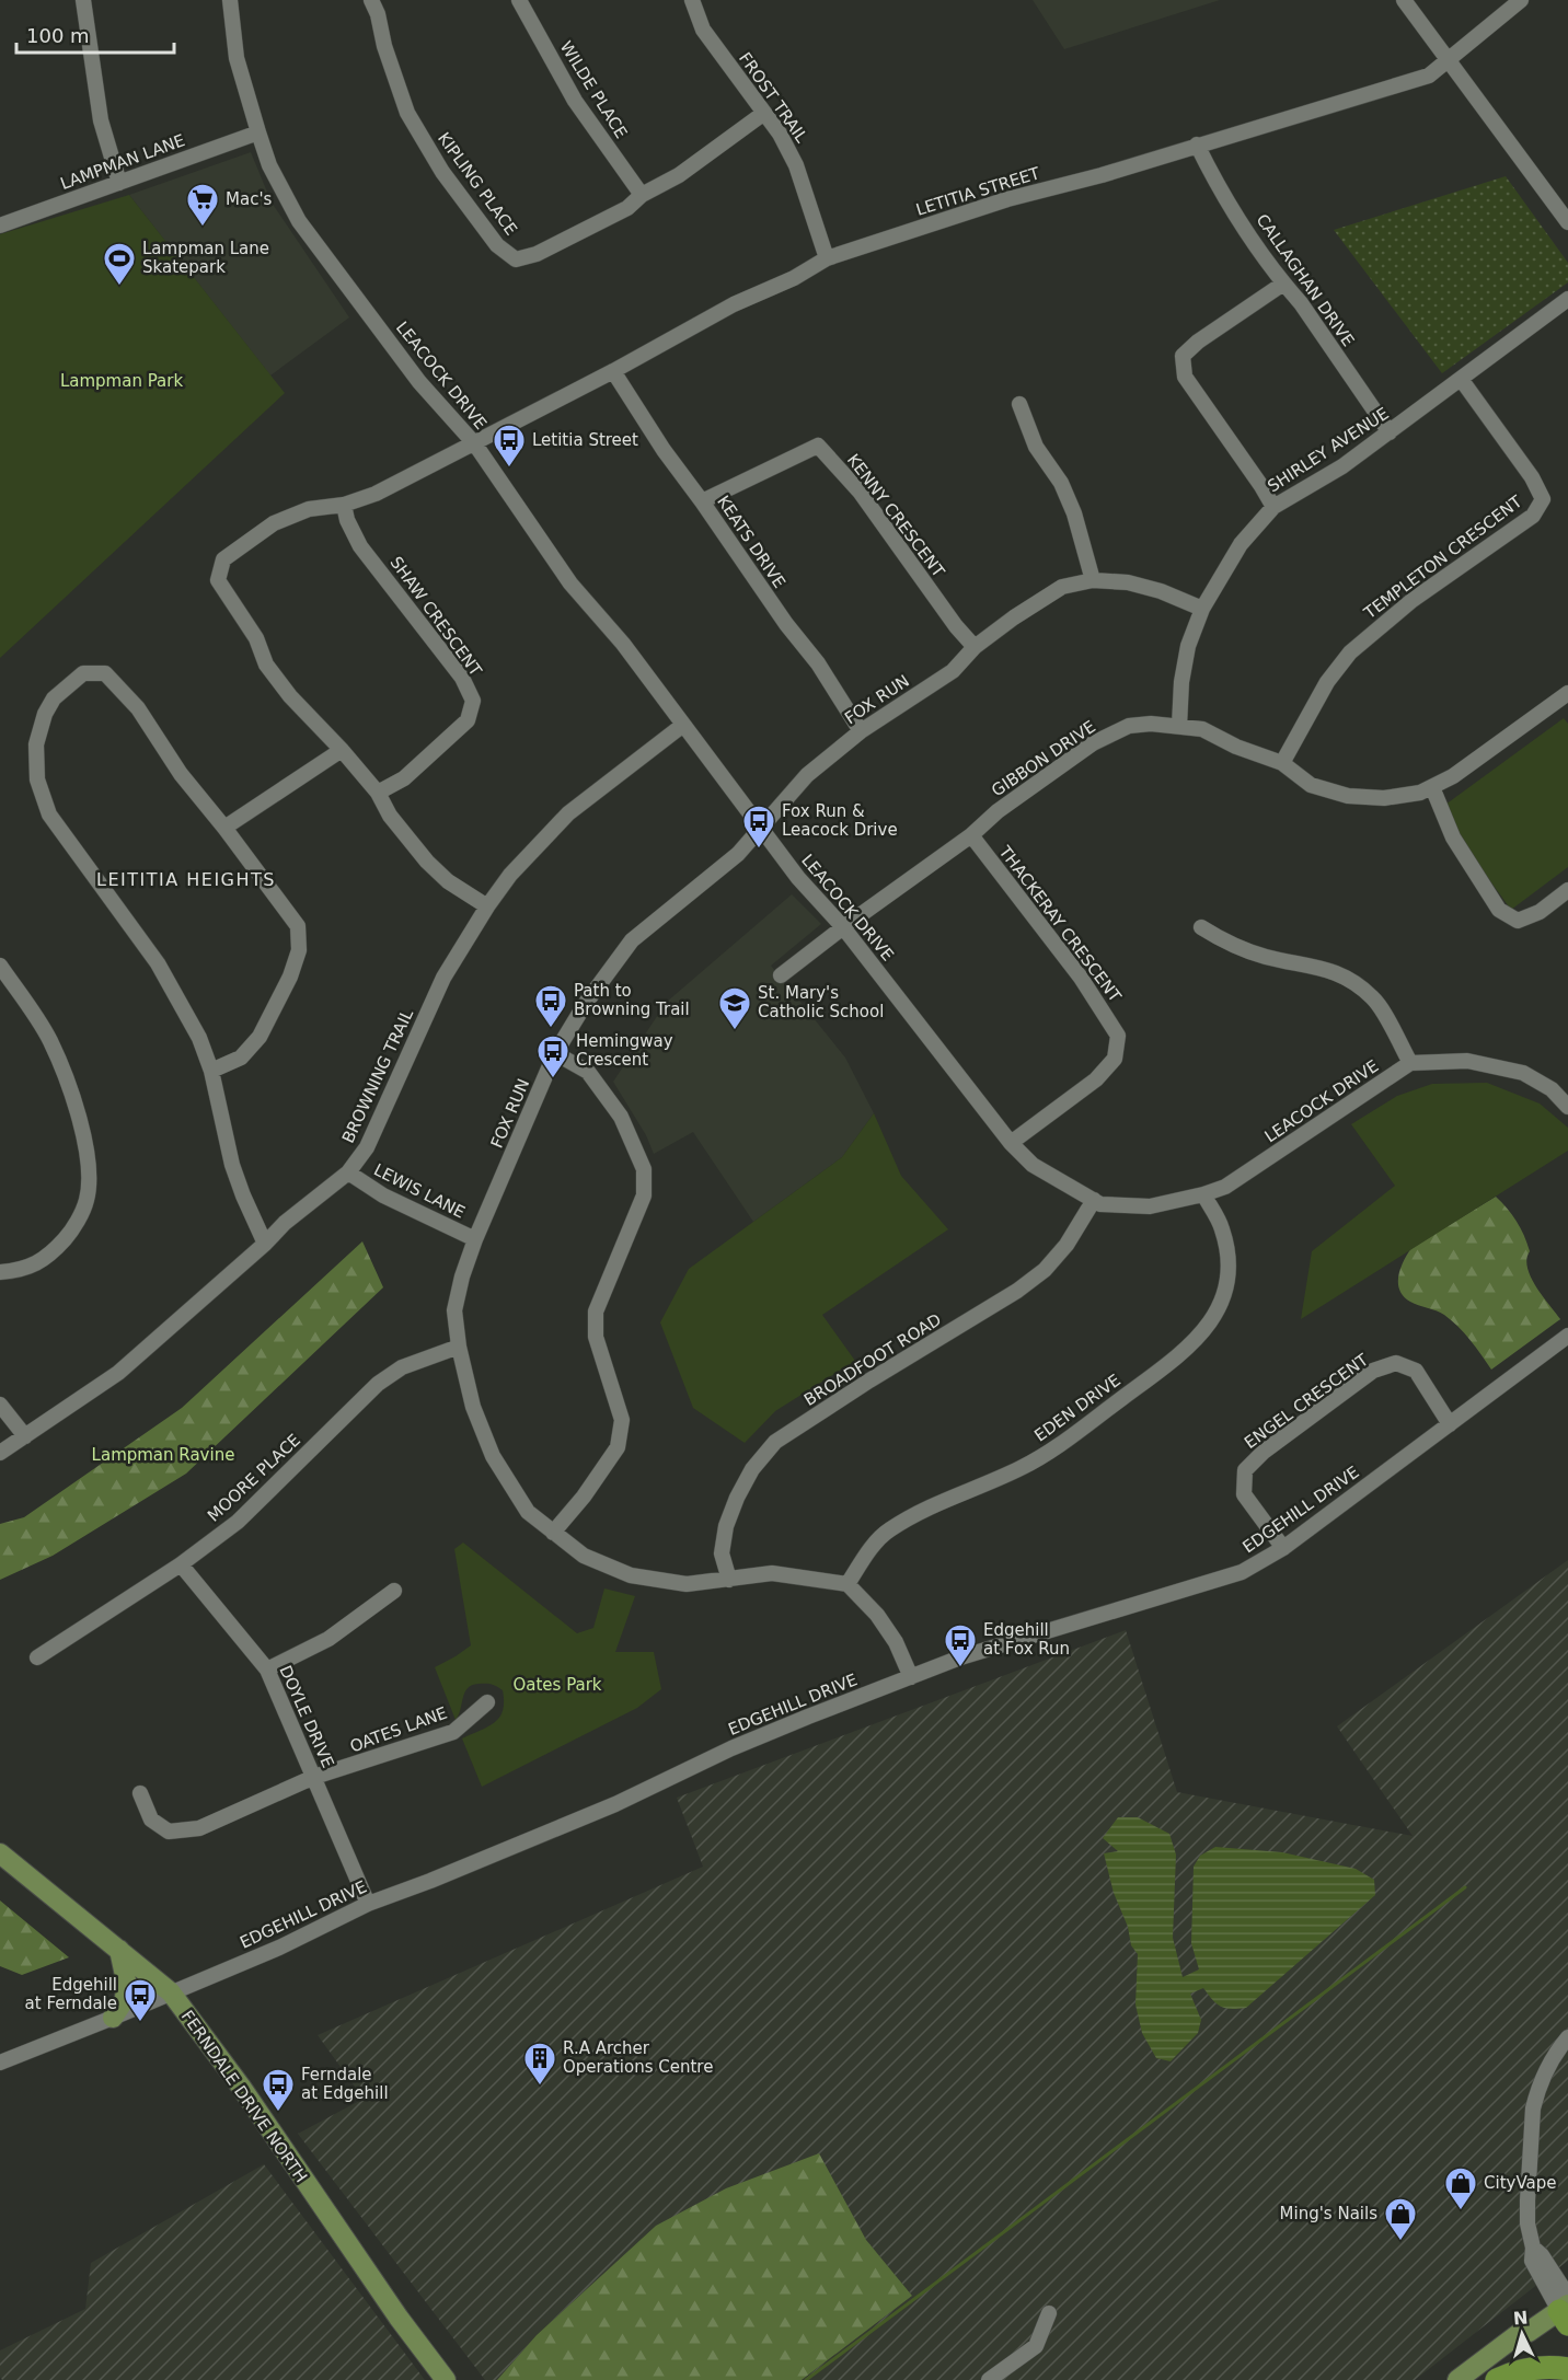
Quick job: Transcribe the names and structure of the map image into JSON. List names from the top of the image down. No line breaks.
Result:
{"streets":{"main road":["FERNDALE DRIVE NORTH"],"street":["WILDE PLACE","FROST TRAIL","LAMPMAN LANE","KIPLING PLACE","LETITIA STREET","CALLAGHAN DRIVE","LEACOCK DRIVE","SHIRLEY AVENUE","KENNY CRESCENT","KEATS DRIVE","TEMPLETON CRESCENT","SHAW CRESCENT","FOX RUN","GIBBON DRIVE","THACKERAY CRESCENT","BROWNING TRAIL","LEWIS LANE","BROADFOOT ROAD","ENGEL CRESCENT","EDEN DRIVE","MOORE PLACE","EDGEHILL DRIVE","DOYLE DRIVE","OATES LANE"]},"crossings":[["WILDE PLACE","KIPLING PLACE"],["FROST TRAIL","KIPLING PLACE"],["FROST TRAIL","LETITIA STREET"],["LAMPMAN LANE","LEACOCK DRIVE"],["LETITIA STREET","CALLAGHAN DRIVE"],["LETITIA STREET","LEACOCK DRIVE"],["LETITIA STREET","KEATS DRIVE"],["LETITIA STREET","SHAW CRESCENT"],["LETITIA STREET","BROWNING TRAIL"],["CALLAGHAN DRIVE","SHIRLEY AVENUE"],["LEACOCK DRIVE","FOX RUN"],["LEACOCK DRIVE","GIBBON DRIVE"],["LEACOCK DRIVE","THACKERAY CRESCENT"],["LEACOCK DRIVE","BROWNING TRAIL"],["LEACOCK DRIVE","BROADFOOT ROAD"],["LEACOCK DRIVE","EDEN DRIVE"],["SHIRLEY AVENUE","TEMPLETON CRESCENT"],["SHIRLEY AVENUE","FOX RUN"],["SHIRLEY AVENUE","GIBBON DRIVE"],["KENNY CRESCENT","KEATS DRIVE"],["KENNY CRESCENT","FOX RUN"],["KEATS DRIVE","FOX RUN"],["TEMPLETON CRESCENT","GIBBON DRIVE"],["FOX RUN","LEWIS LANE"],["FOX RUN","BROADFOOT ROAD"],["FOX RUN","EDEN DRIVE"],["FOX RUN","MOORE PLACE"],["GIBBON DRIVE","THACKERAY CRESCENT"],["BROWNING TRAIL","LEWIS LANE"],["ENGEL CRESCENT","EDGEHILL DRIVE"],["MOORE PLACE","DOYLE DRIVE"],["EDGEHILL DRIVE","DOYLE DRIVE"],["EDGEHILL DRIVE","FERNDALE DRIVE NORTH"],["DOYLE DRIVE","OATES LANE"]],"districts":["LEITITIA HEIGHTS"],"parks":["Lampman Park","Lampman Ravine","Oates Park"],"places":{"supermarket":["Mac's"],"sports":["Lampman Lane Skatepark"],"bus stop":["Letitia Street","Fox Run & Leacock Drive","Path to Browning Trail","Hemingway Crescent","Edgehill at Fox Run","Edgehill at Ferndale","Ferndale at Edgehill"],"school or university":["St. Mary's Catholic School"],"building":["R.A Archer Operations Centre"],"shop":["CityVape","Ming's Nails"]},"scale_bar":"100 m","north":"top"}
